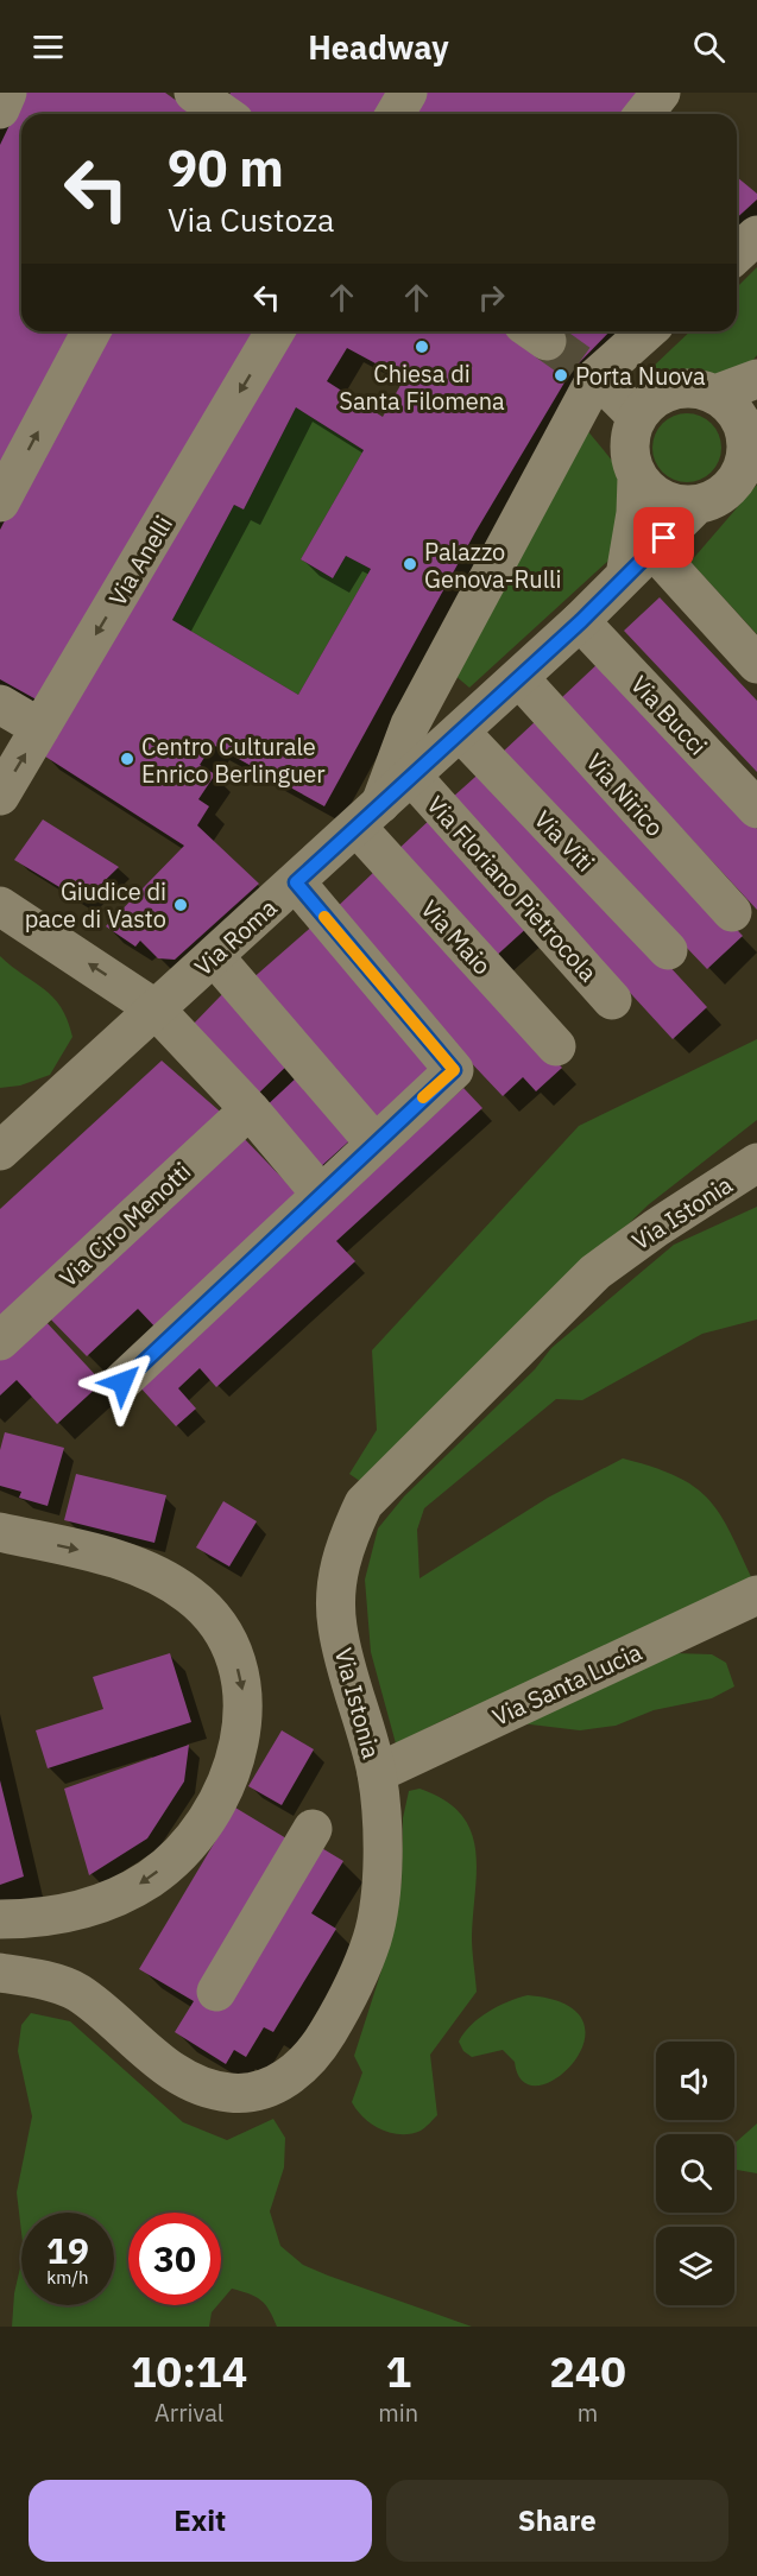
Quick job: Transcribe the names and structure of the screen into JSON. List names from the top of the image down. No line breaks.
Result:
{"streets":{"street":["Via Anelli","Via Bucci","Via Nirico","Via Viti","Via Floriano Pietrocola","Via Roma","Via Maio","Via Istonia","Via Ciro Menotti","Via Santa Lucia"]},"crossings":[["Via Bucci","Via Roma"],["Via Nirico","Via Roma"],["Via Viti","Via Roma"],["Via Floriano Pietrocola","Via Roma"],["Via Roma","Via Maio"],["Via Istonia","Via Santa Lucia"]],"places":["Chiesa di Santa Filomena","Porta Nuova","Palazzo Genova-Rulli","Centro Culturale Enrico Berlinguer","Giudice di pace di Vasto"],"page":{"header":"Headway","turn":["90 m","Via Custoza"],"speed":"19 km/h","limit":"30","eta":["10:14","Arrival","1","min","240","m"],"buttons":["Exit","Share"]}}
